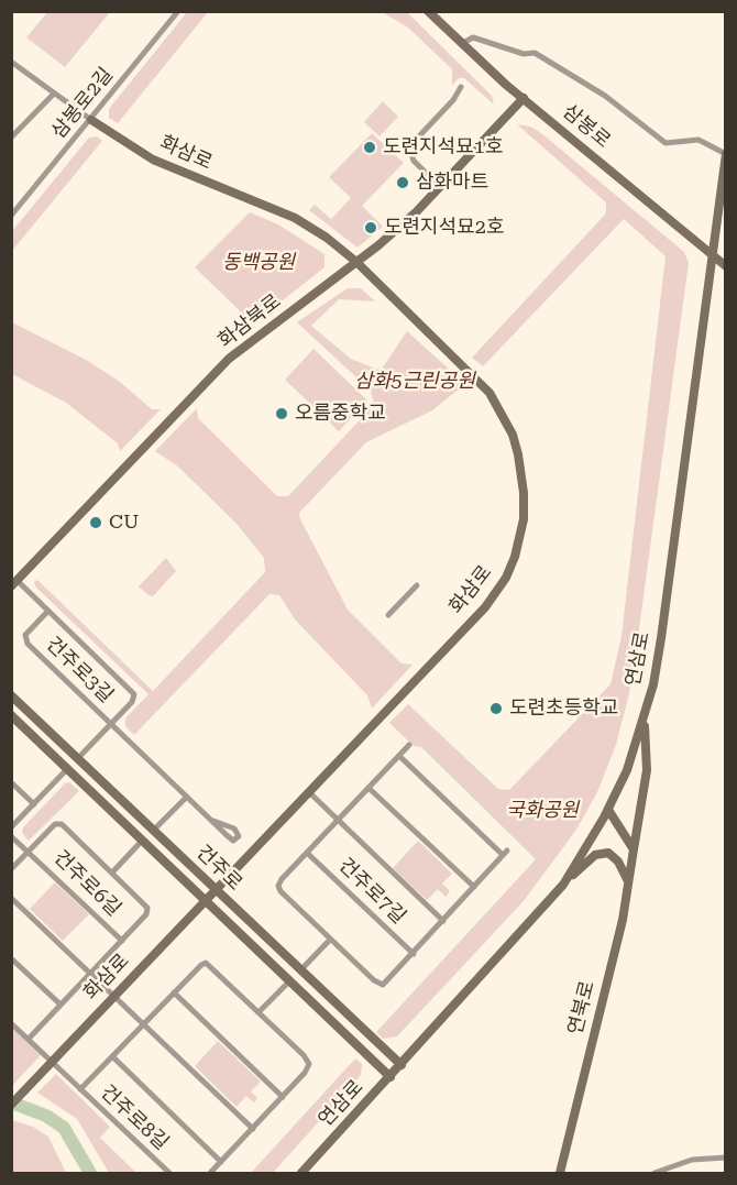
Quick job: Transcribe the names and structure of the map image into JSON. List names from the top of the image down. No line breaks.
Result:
{"streets":{"street":["삼봉로2길","삼봉로","화삼로","화삼북로","연삼로","건주로3길","건주로","건주로6길","건주로7길","연북로","건주로8길"]},"crossings":[["삼봉로2길","화삼로"],["삼봉로","화삼북로"],["삼봉로","연삼로"],["화삼로","화삼북로"],["화삼로","건주로"],["화삼로","건주로7길"],["화삼북로","건주로3길"],["연삼로","건주로"],["연삼로","연북로"],["건주로3길","건주로"],["건주로","건주로6길"]],"parks":["동백공원","삼화5근린공원","국화공원"],"places":["도련지석묘1호","삼화마트","도련지석묘2호","오름중학교","CU","도련초등학교"]}
